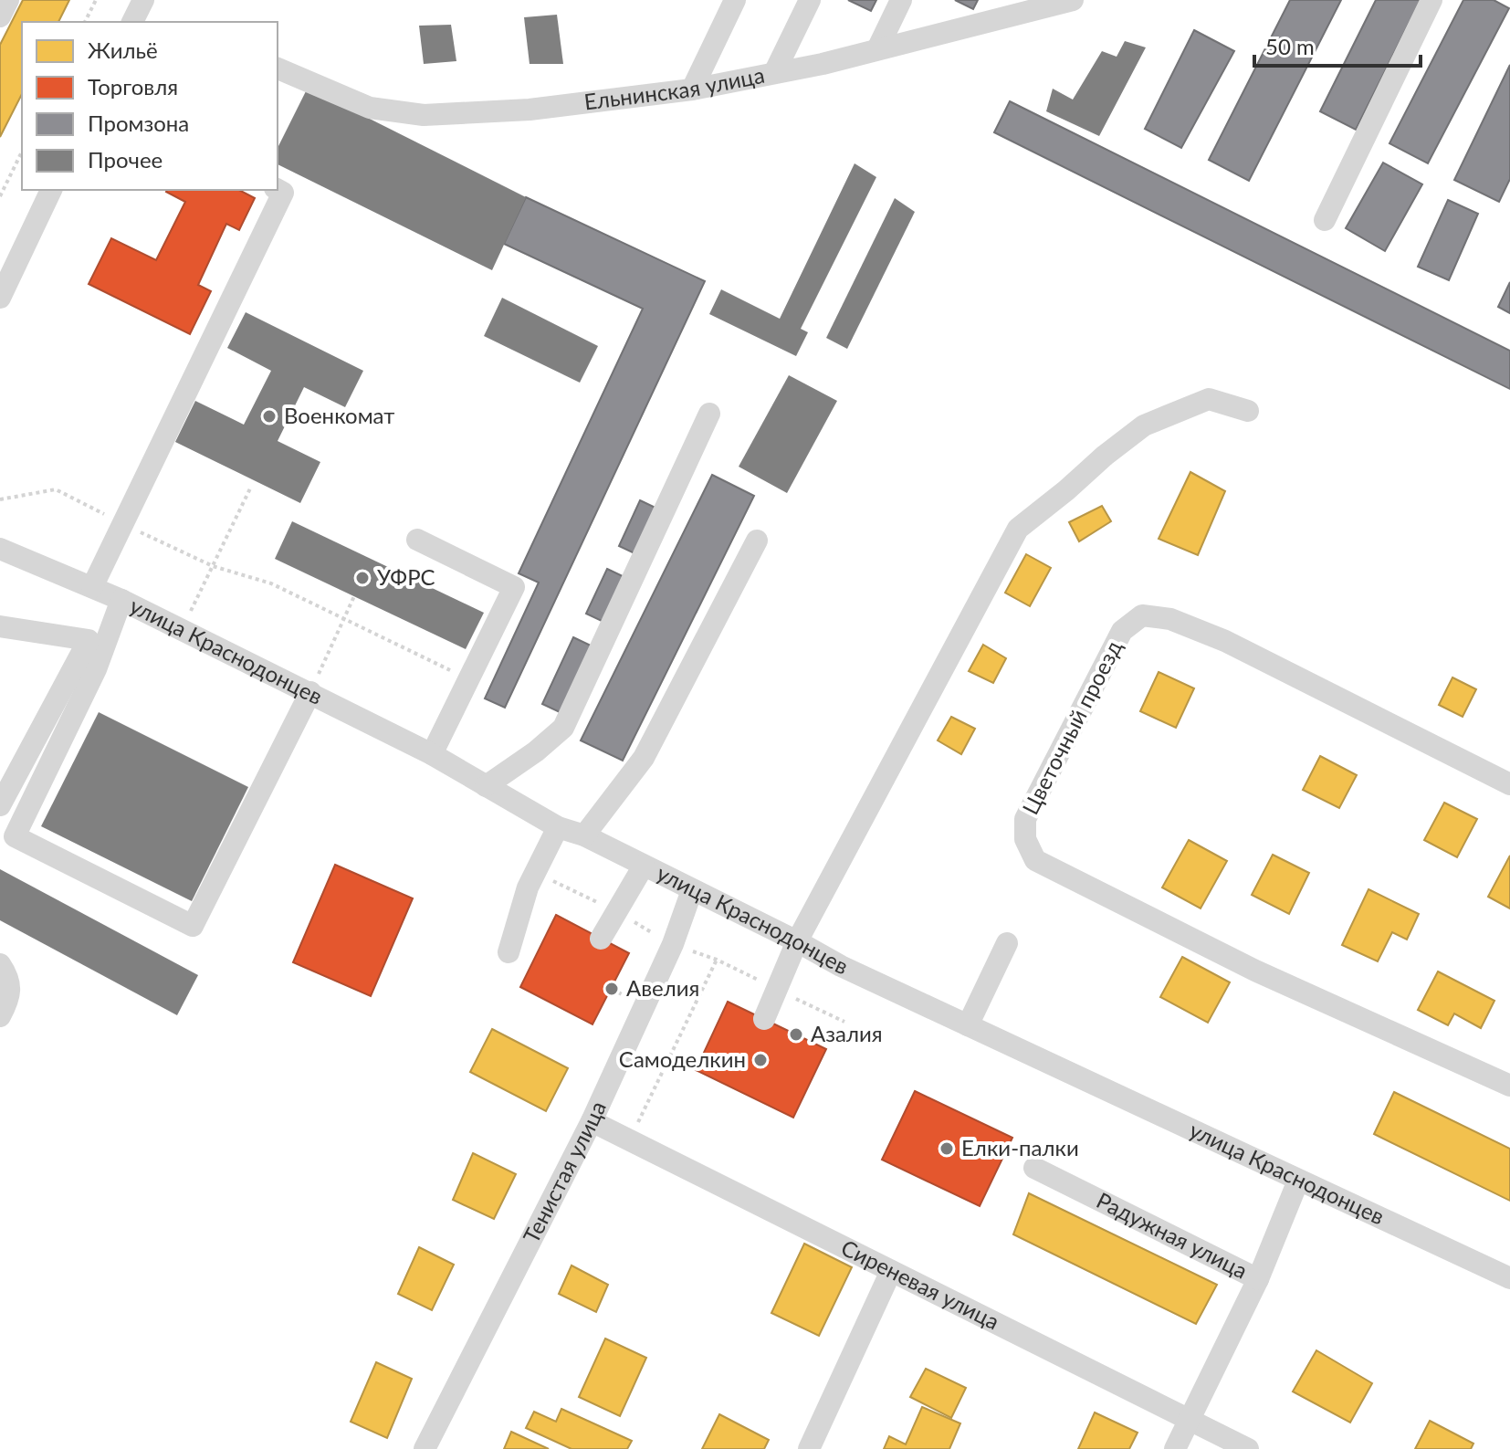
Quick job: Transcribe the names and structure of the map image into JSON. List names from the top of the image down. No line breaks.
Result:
{"streets":{"street":["Ельнинская улица","улица Краснодонцев","Цветочный проезд","Тенистая улица","Радужная улица","Сиреневая улица"]},"crossings":[["улица Краснодонцев","Тенистая улица"],["Тенистая улица","Сиреневая улица"],["Радужная улица","Сиреневая улица"]],"places":["Военкомат","УФРС","Авелия","Азалия","Самоделкин","Елки-палки"],"legend":["Жильё","Торговля","Промзона","Прочее"],"scale_bar":"50 m"}
